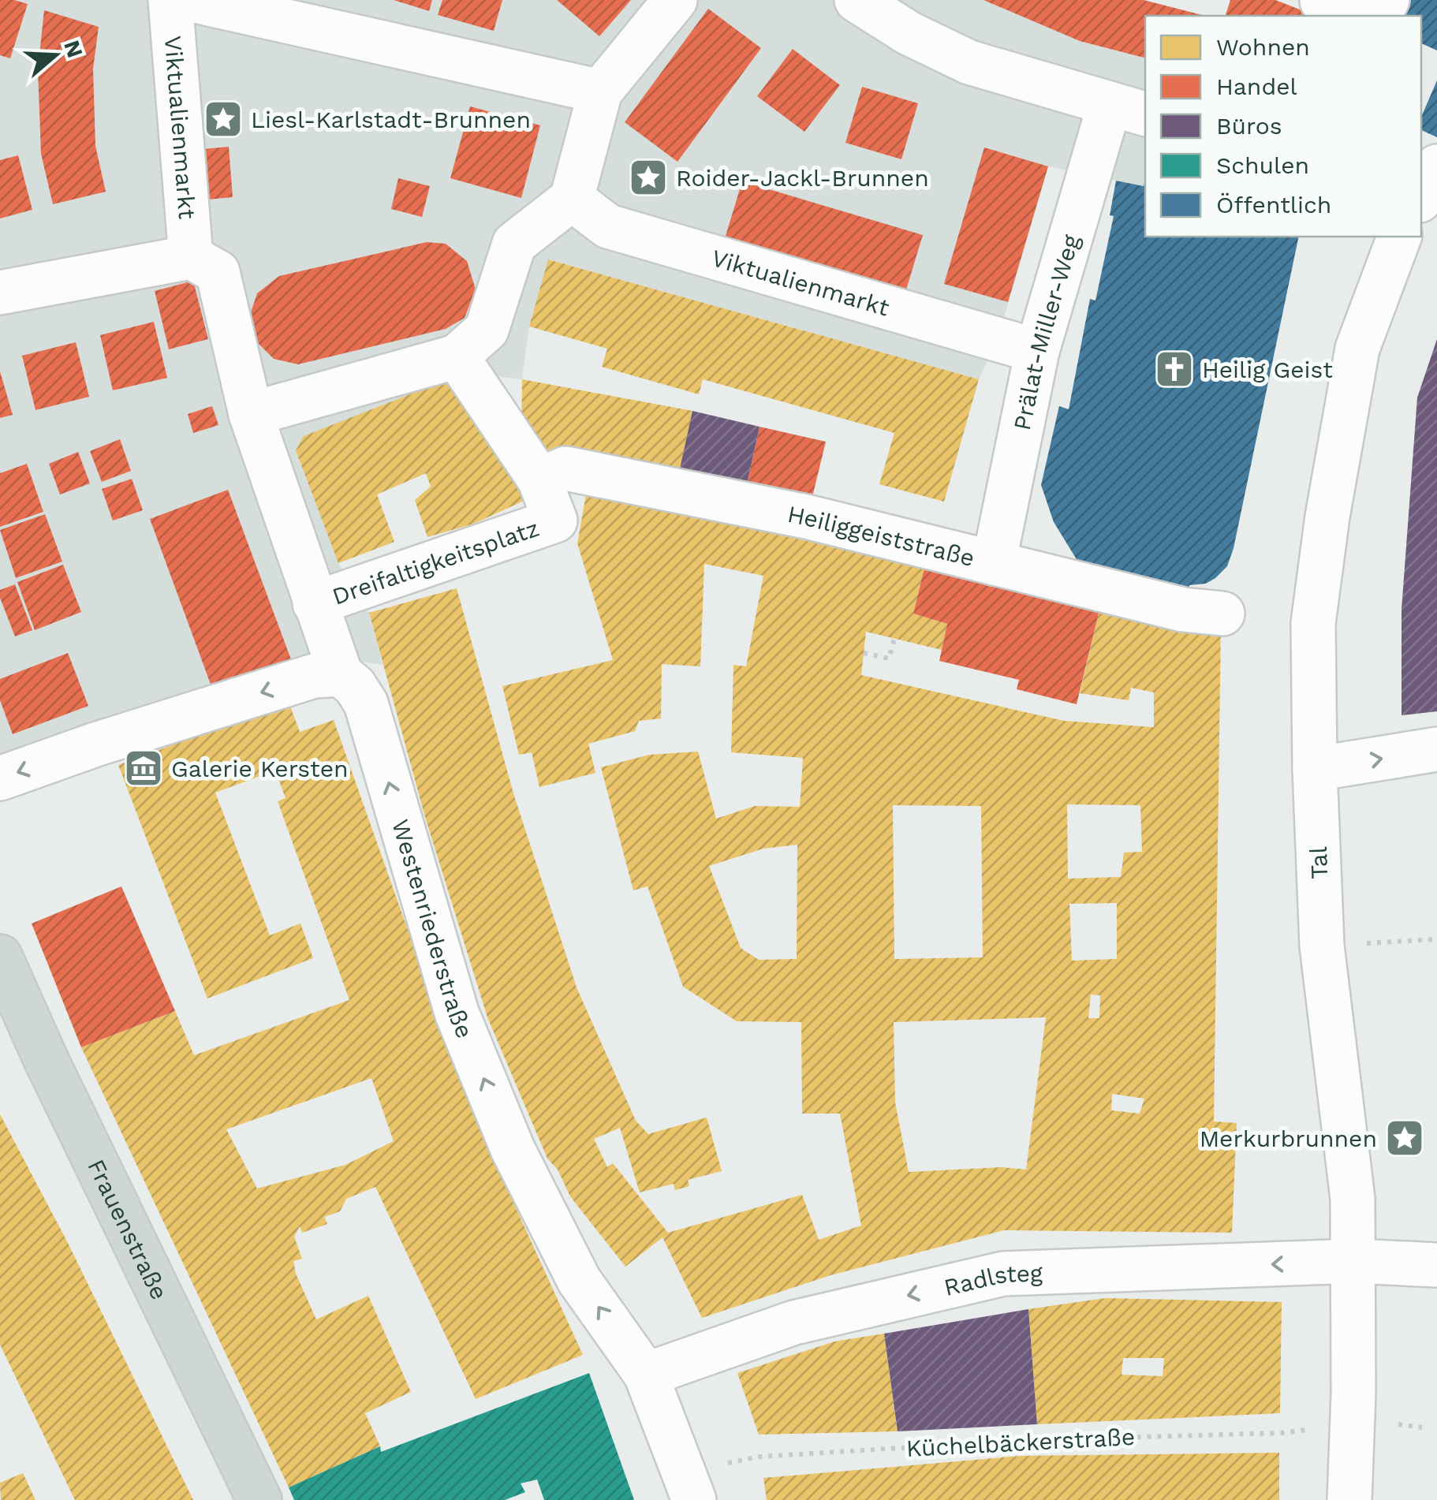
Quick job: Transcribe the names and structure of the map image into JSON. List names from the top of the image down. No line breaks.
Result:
{"streets":{"main road":["Frauenstraße"],"street":["Viktualienmarkt","Prälat-Miller-Weg","Heiliggeiststraße","Dreifaltigkeitsplatz","Tal","Westenriederstraße","Radlsteg"],"path":["Küchelbäckerstraße"]},"crossings":[["Viktualienmarkt","Prälat-Miller-Weg"],["Prälat-Miller-Weg","Heiliggeiststraße"],["Heiliggeiststraße","Dreifaltigkeitsplatz"],["Tal","Radlsteg"],["Westenriederstraße","Radlsteg"]],"one_way":["Westenriederstraße","Radlsteg"],"places":{"place":["Liesl-Karlstadt-Brunnen","Roider-Jackl-Brunnen","Merkurbrunnen"],"church":["Heilig Geist"],"museum":["Galerie Kersten"]},"legend":["Wohnen","Handel","Büros","Schulen","Öffentlich"],"north":"right"}
